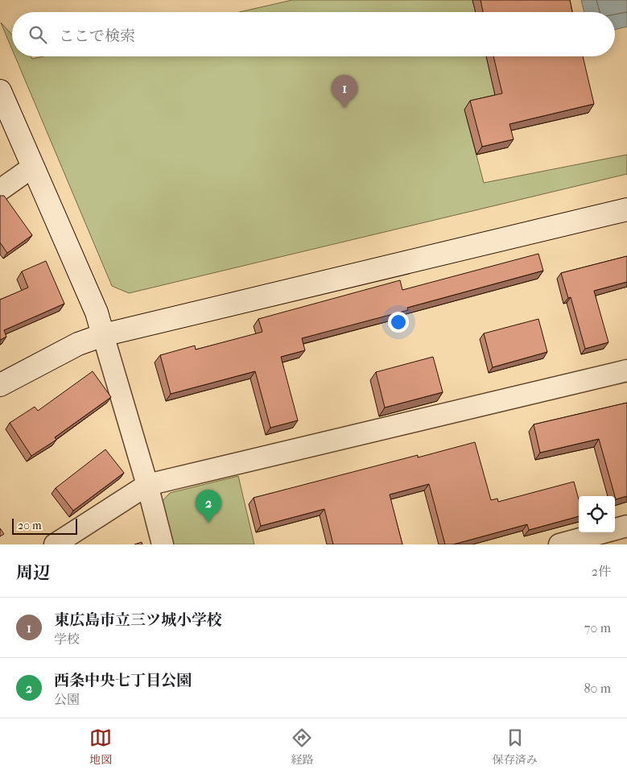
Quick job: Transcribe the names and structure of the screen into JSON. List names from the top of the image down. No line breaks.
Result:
{"scale_bar":"20 m","page":{"search":"ここで検索","pins":["1","2"],"scale":"20 m","heading":["周辺","2件"],"list":[{"mark":"1","name":"東広島市立三ツ城小学校","note":"学校","value":"70 m"},{"mark":"2","name":"西条中央七丁目公園","note":"公園","value":"80 m"}],"nav":["地図","経路","保存済み"]}}
